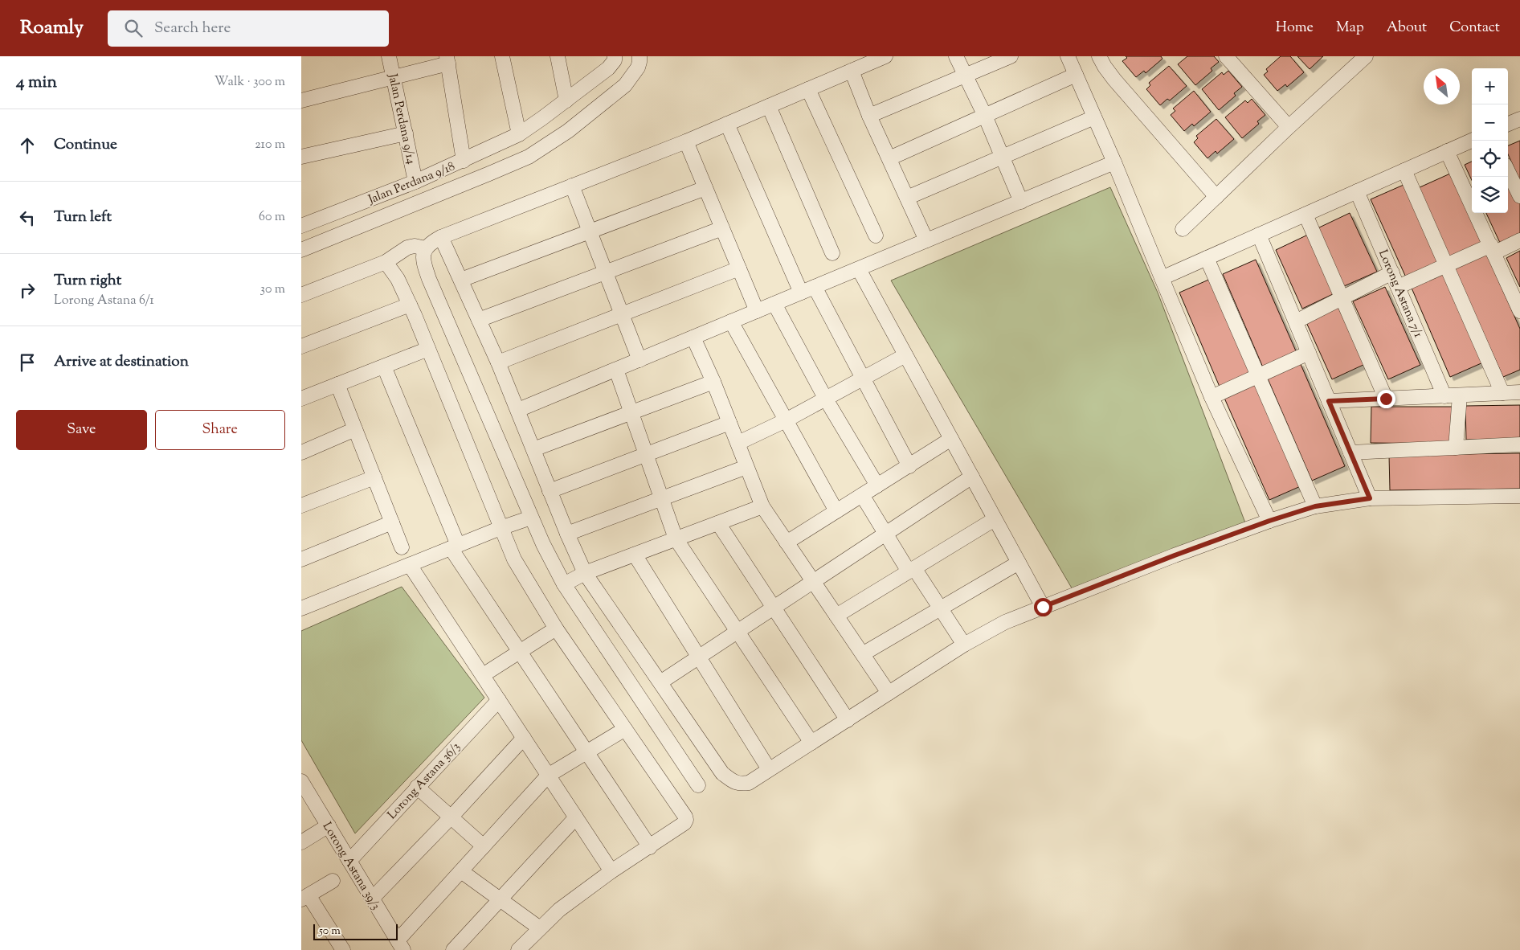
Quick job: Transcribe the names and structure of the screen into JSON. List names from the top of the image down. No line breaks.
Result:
{"streets":{"street":["Jalan Perdana 9/14","Jalan Perdana 9/18","Lorong Astana 7/1","Lorong Astana 36/3","Lorong Astana 39/3"]},"crossings":[["Jalan Perdana 9/14","Jalan Perdana 9/18"],["Lorong Astana 36/3","Lorong Astana 39/3"]],"scale_bar":"50 m","north":"top left","page":{"header":"Roamly","search":"Search here","nav":["Home","Map","About","Contact"],"heading":["4 min","Walk · 300 m"],"map_buttons":["+","−"],"list":[["Continue","210 m"],["Turn left","60 m"],["Turn right","Lorong Astana 6/1","30 m"],"Arrive at destination"],"buttons":["Save","Share"],"scale":"50 m"}}
